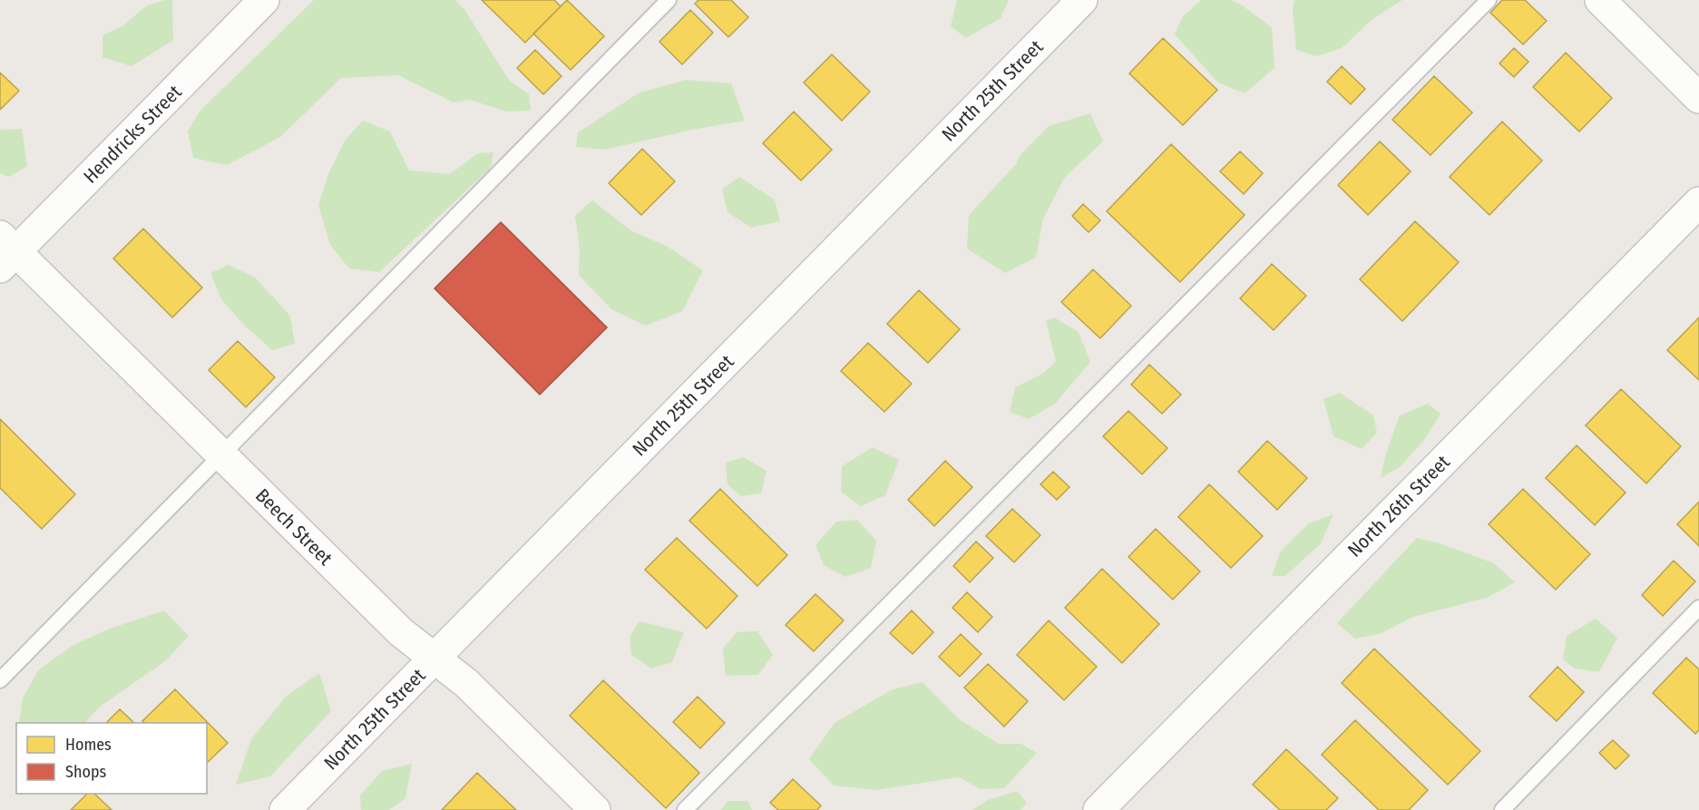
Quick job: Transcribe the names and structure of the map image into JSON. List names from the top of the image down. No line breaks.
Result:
{"streets":{"street":["North 25th Street","Hendricks Street","North 26th Street","Beech Street"]},"crossings":[["North 25th Street","Beech Street"],["Hendricks Street","Beech Street"]],"legend":["Homes","Shops"]}
